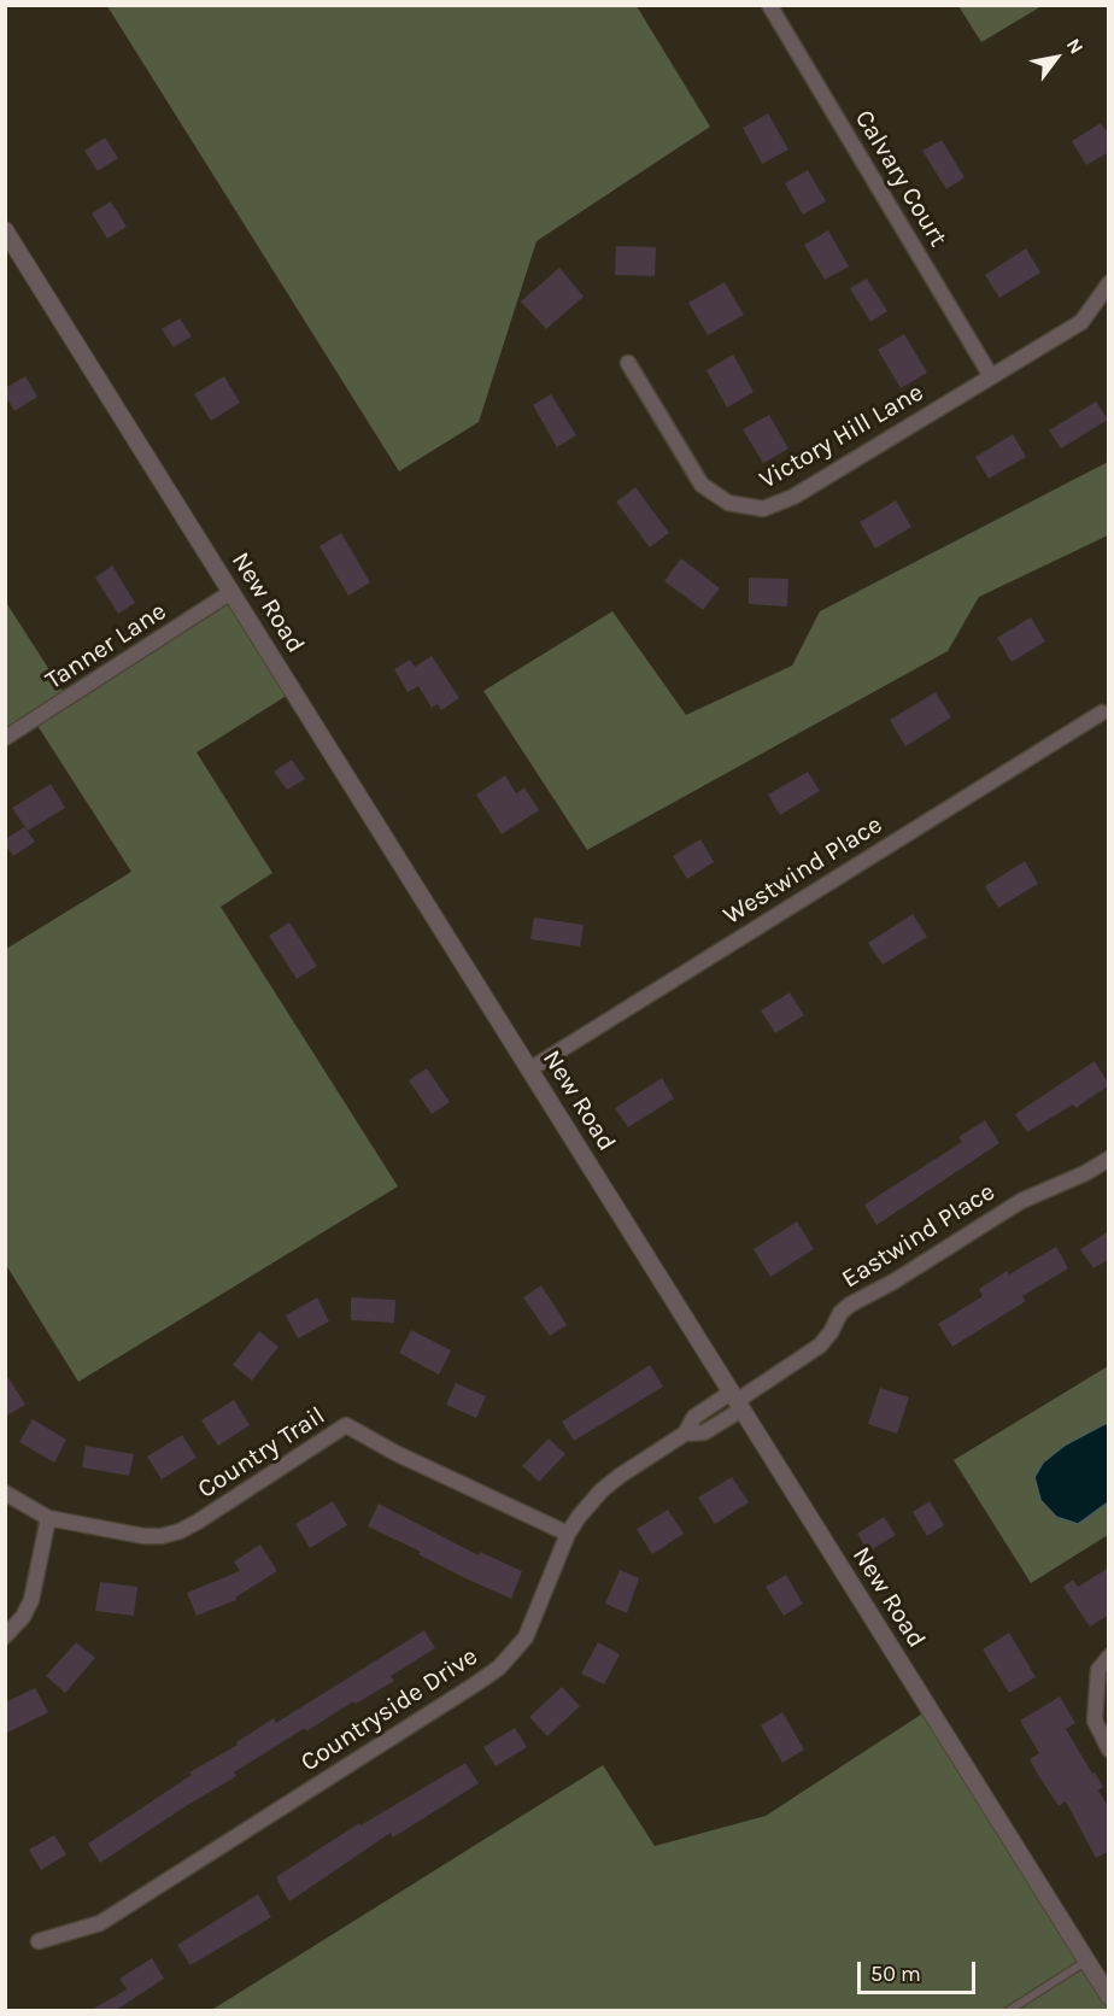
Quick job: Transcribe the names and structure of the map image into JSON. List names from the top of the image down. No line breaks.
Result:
{"streets":{"street":["Calvary Court","Victory Hill Lane","New Road","Tanner Lane","Westwind Place","Eastwind Place","Country Trail","Countryside Drive"]},"crossings":[["Calvary Court","Victory Hill Lane"],["New Road","Tanner Lane"],["New Road","Westwind Place"],["New Road","Eastwind Place"],["New Road","Countryside Drive"],["Eastwind Place","Countryside Drive"],["Country Trail","Countryside Drive"]],"scale_bar":"50 m","north":"top right"}
